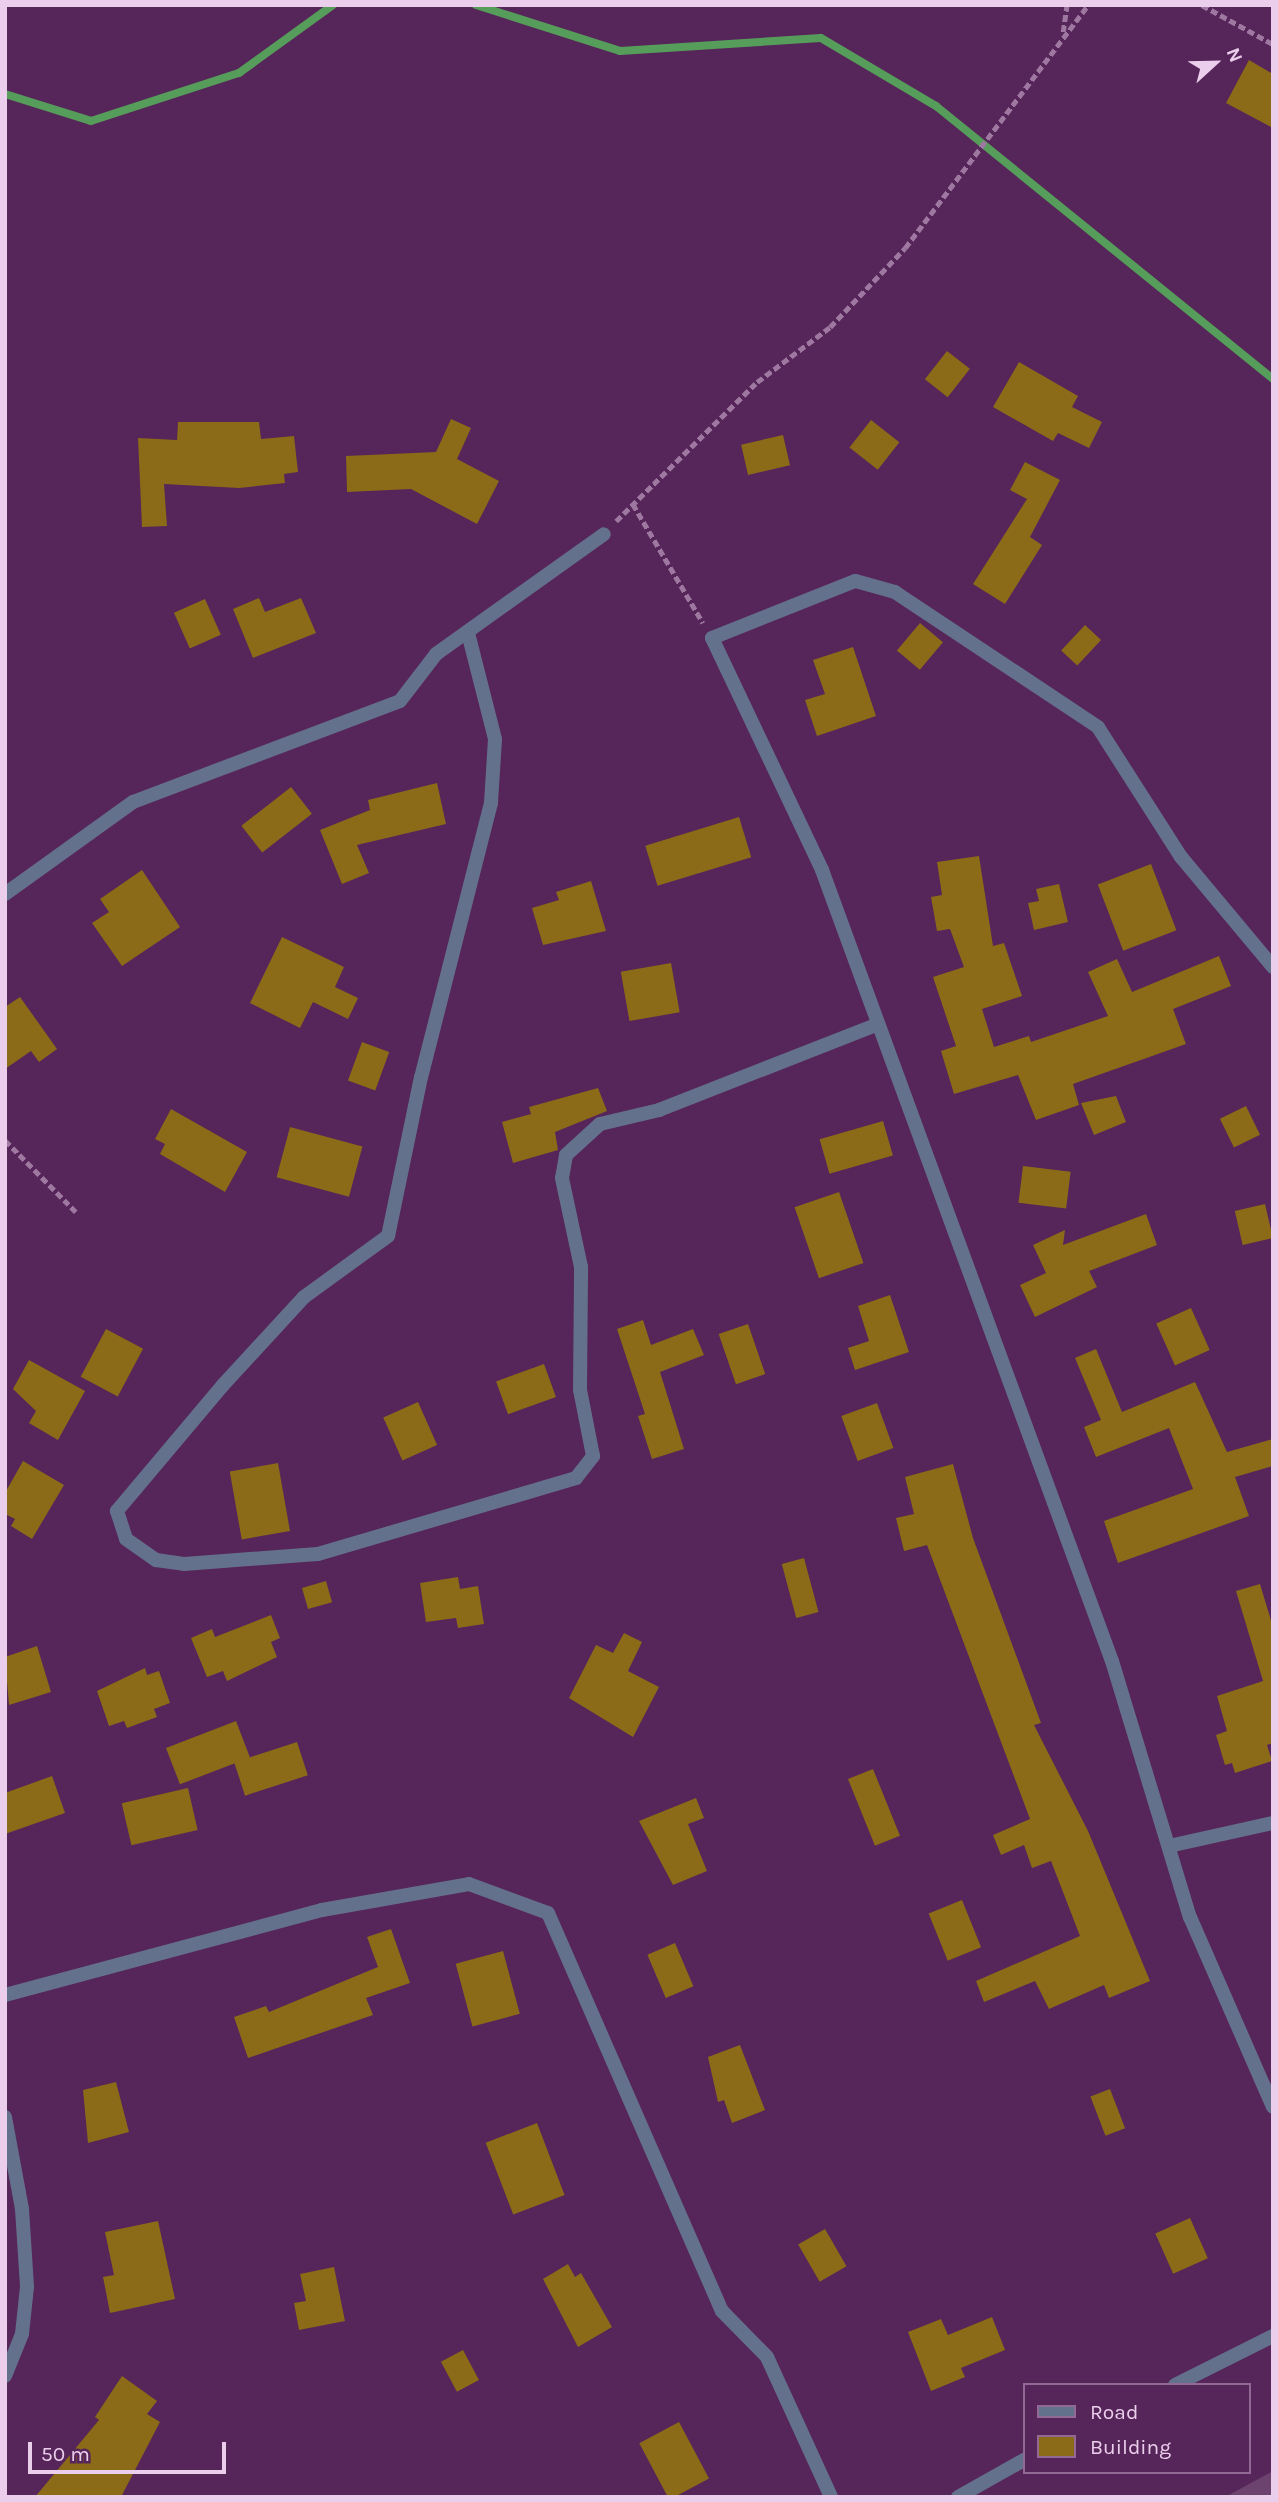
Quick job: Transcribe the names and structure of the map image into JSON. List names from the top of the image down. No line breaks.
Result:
{"legend":["Road","Building"],"scale_bar":"50 m","north":"right"}
